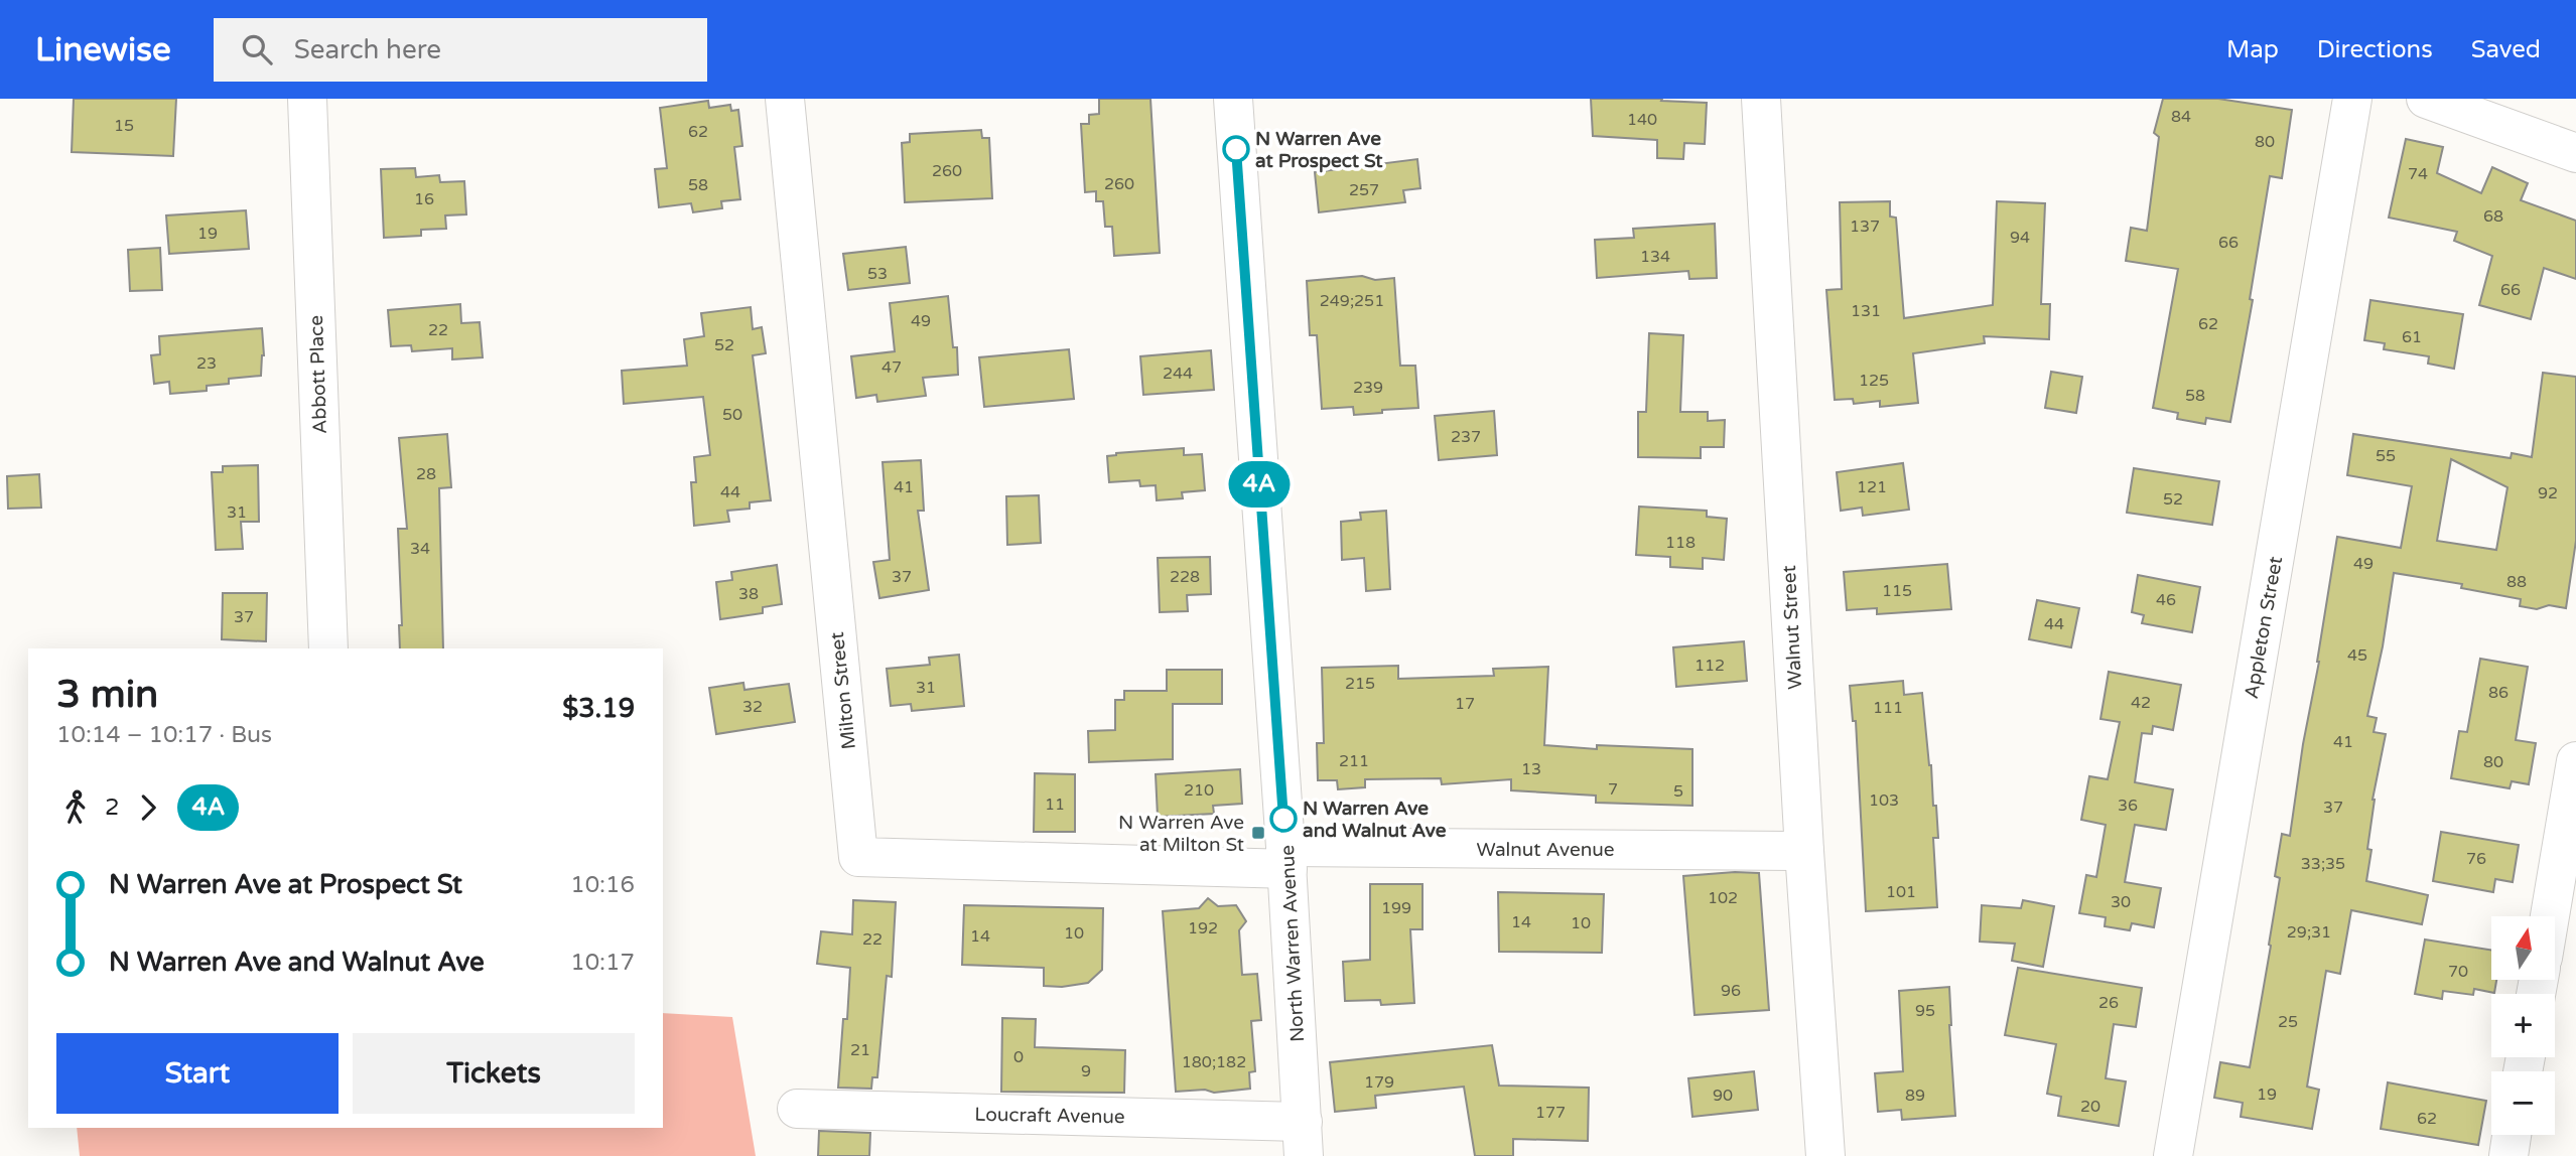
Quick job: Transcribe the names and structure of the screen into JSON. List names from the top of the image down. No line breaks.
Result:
{"streets":{"street":["Abbott Place","Walnut Street","Appleton Street","Milton Street","Walnut Avenue","North Warren Avenue","Loucraft Avenue"]},"crossings":[["Walnut Street","Walnut Avenue"],["Milton Street","Walnut Avenue"],["Milton Street","North Warren Avenue"],["Walnut Avenue","North Warren Avenue"],["North Warren Avenue","Loucraft Avenue"]],"places":{"other":["N Warren Ave at Prospect St","N Warren Ave and Walnut Ave"],"transit":["N Warren Ave at Milton St"]},"lines":["bus line 4A"],"house_numbers":["84","140","15","62","80","260","74","260","58","257","16","68","137","19","94","66","134","53","66","249;251","131","49","62","22","61","52","23","47","244","125","239","58","50","237","55","28","41","121","44","92","52","31","118","34","49","37","228","88","115","38","46","37","44","45","112","215","31","86","42","17","32","111","41","211","80","13","7","210","5","103","11","36","37","76","33;35","101","102","30","199","14","10","192","29;31","10","14","22","70","96","26","95","25","21","0","180;182","9","179","19","90","89","20","177","62"],"north":"top","page":{"header":"Linewise","search":"Search here","nav":["Map","Directions","Saved"],"on_map":"4A","heading":["3 min","10:14 – 10:17 · Bus","$3.19"],"legs":["2","4A"],"list":[{"name":"N Warren Ave at Prospect St","value":"10:16"},{"name":"N Warren Ave and Walnut Ave","value":"10:17"}],"map_buttons":["+","−"],"buttons":["Start","Tickets"]}}
